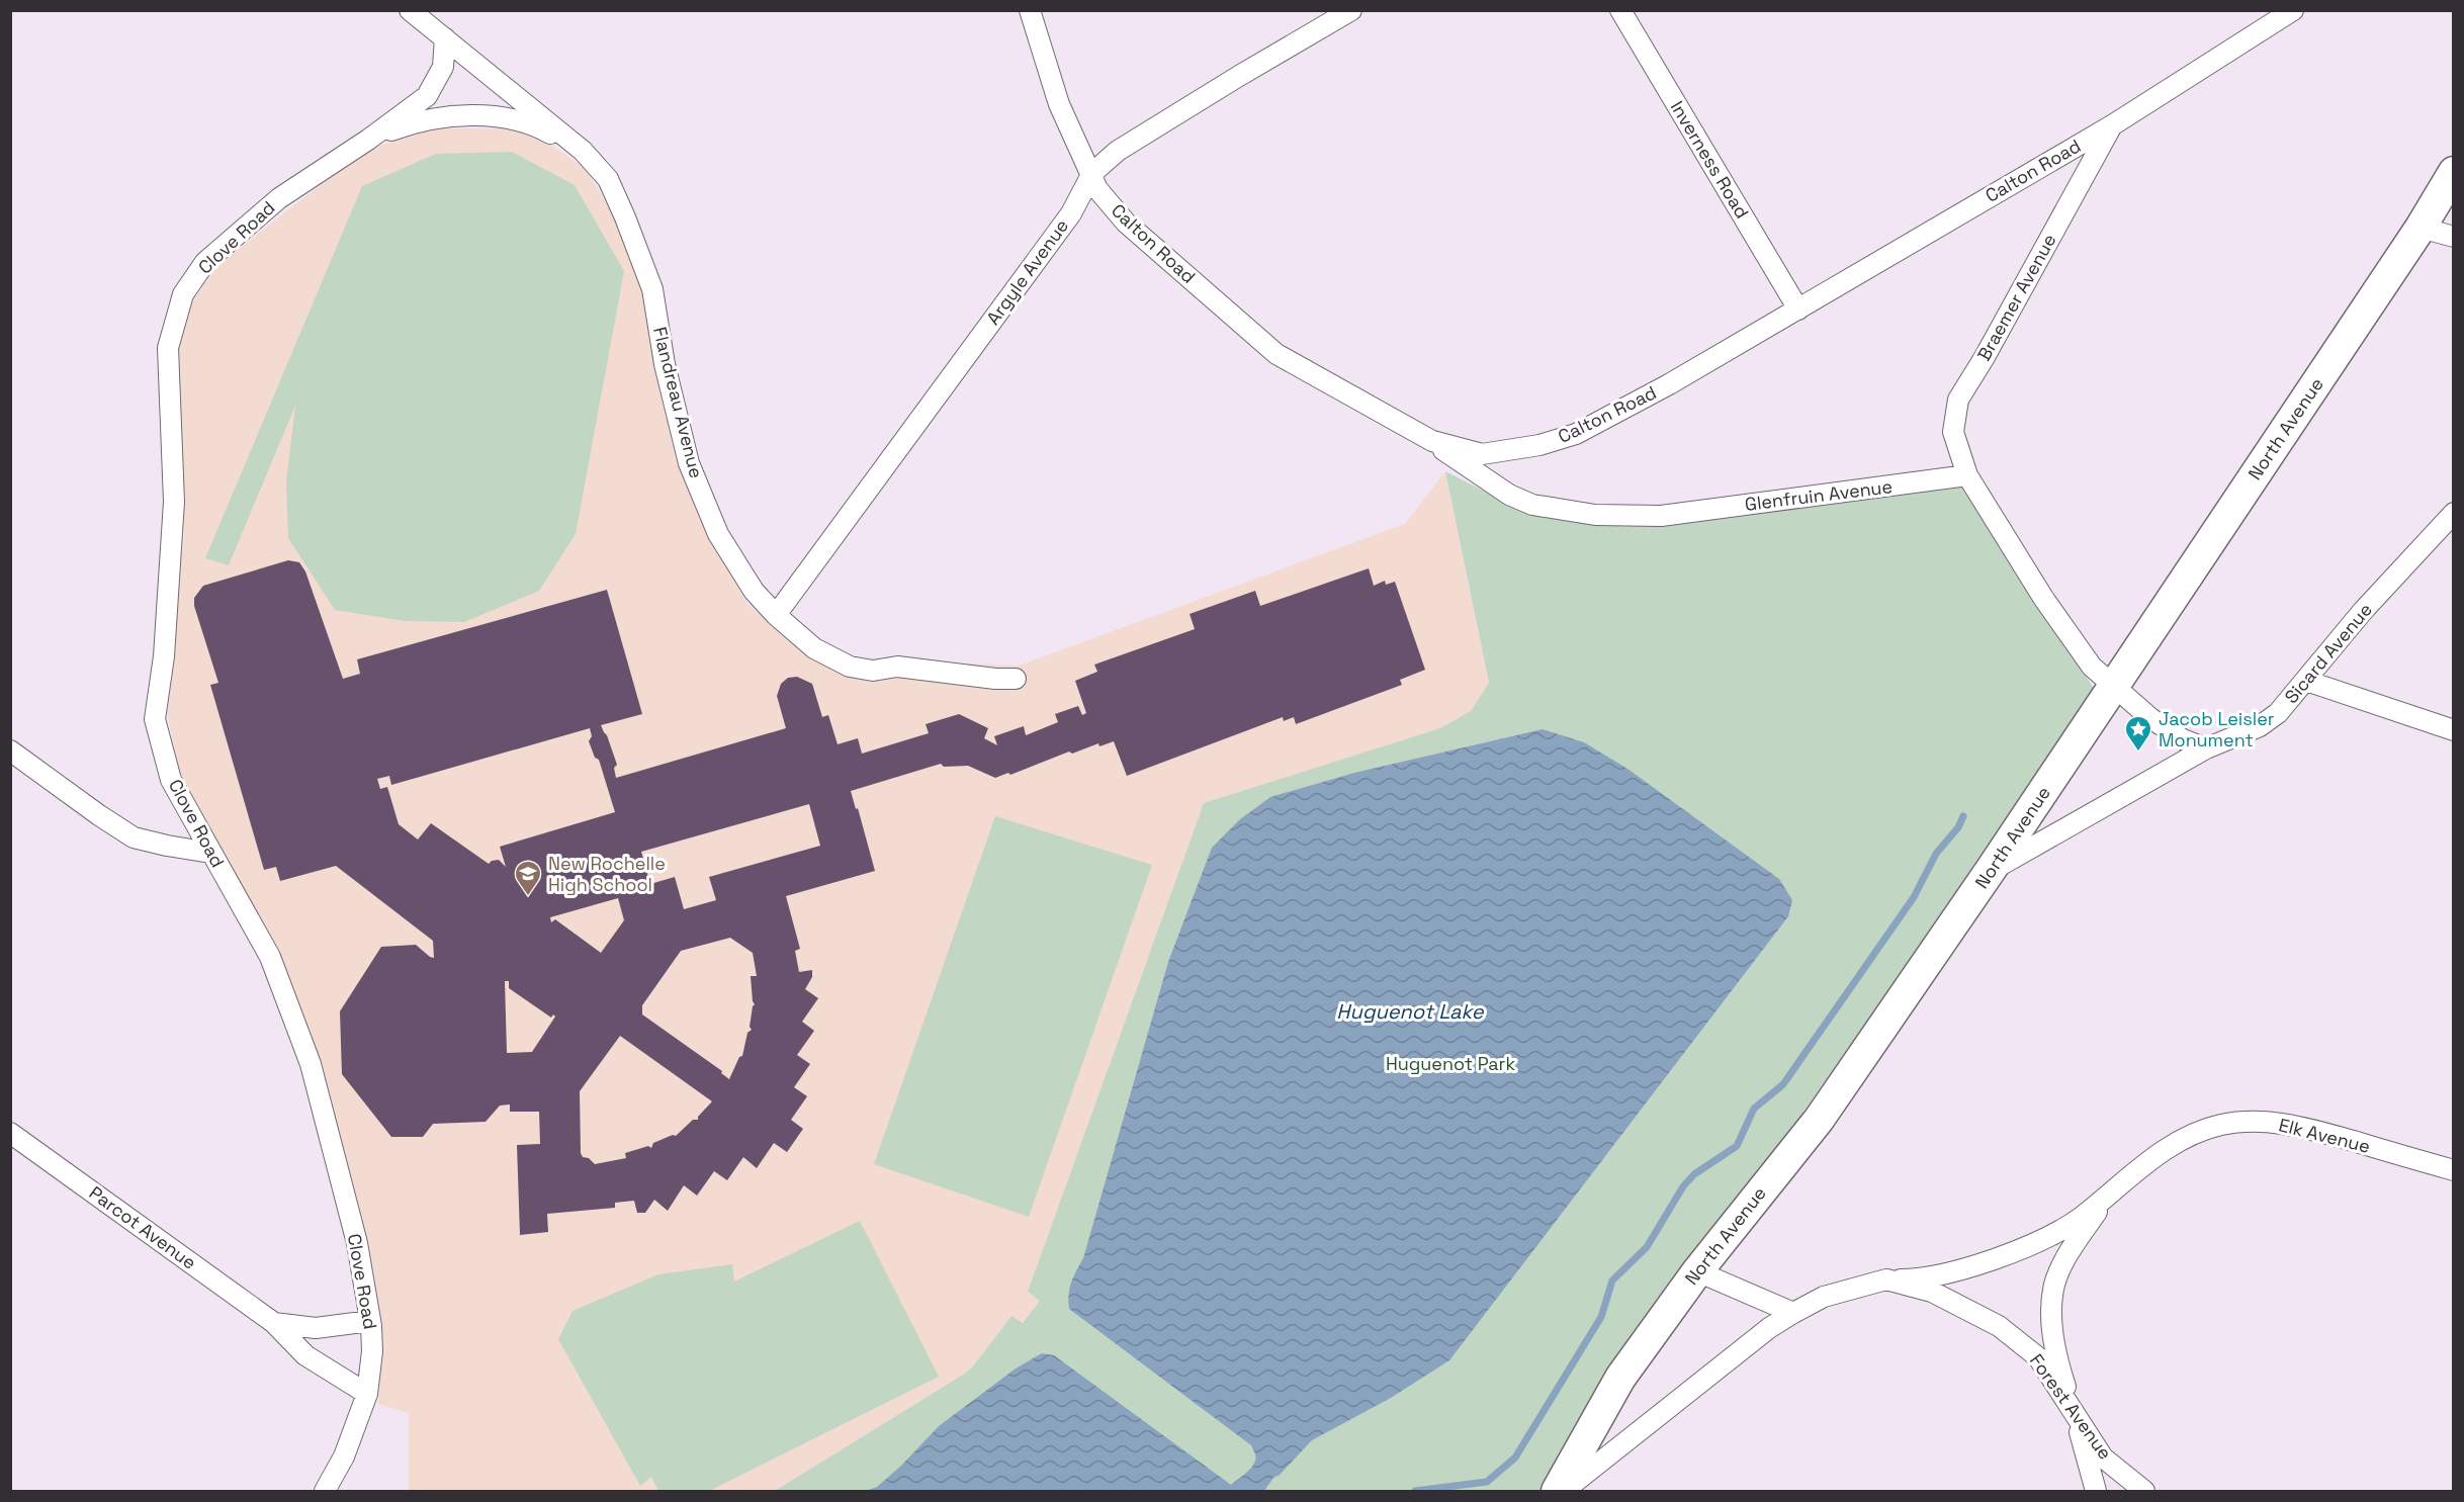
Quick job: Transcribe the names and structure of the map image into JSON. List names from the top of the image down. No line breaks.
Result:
{"streets":{"main road":["North Avenue"],"street":["Inverness Road","Calton Road","Clove Road","Argyle Avenue","Braemer Avenue","Flandreau Avenue","Glenfruin Avenue","Sicard Avenue","Elk Avenue","Parcot Avenue","Forest Avenue"]},"crossings":[["Inverness Road","Calton Road"],["Calton Road","Argyle Avenue"],["Calton Road","Braemer Avenue"],["Calton Road","Glenfruin Avenue"],["Clove Road","Flandreau Avenue"],["Clove Road","Parcot Avenue"],["Argyle Avenue","Flandreau Avenue"],["Braemer Avenue","Glenfruin Avenue"],["North Avenue","Sicard Avenue"],["Elk Avenue","Forest Avenue"]],"water":["Huguenot Lake"],"parks":["Huguenot Park"],"places":{"place":["Jacob Leisler Monument"],"school or university":["New Rochelle High School"]}}
